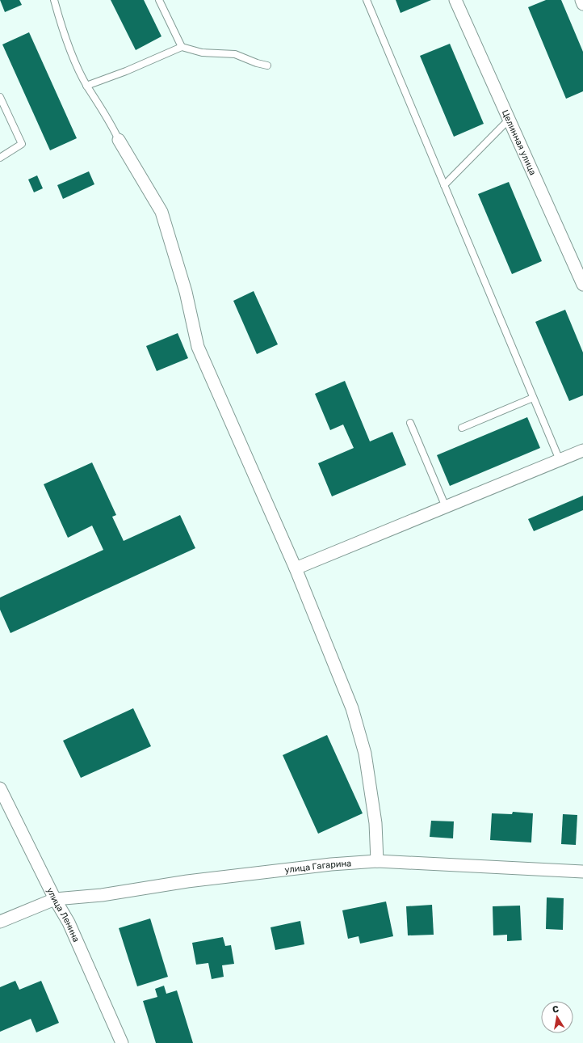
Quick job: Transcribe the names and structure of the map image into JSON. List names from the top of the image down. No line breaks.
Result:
{"streets":{"street":["Целинная улица","улица Гагарина","улица Ленина"]},"crossings":[["улица Гагарина","улица Ленина"]],"north":"top"}
